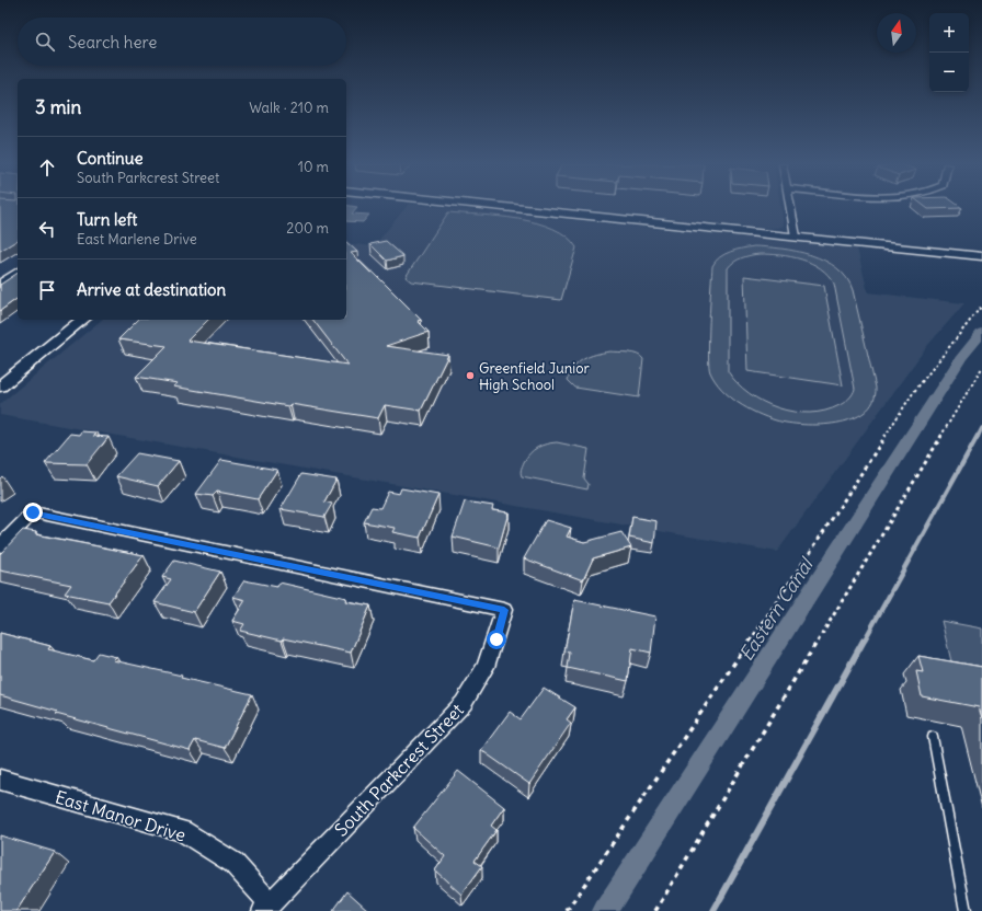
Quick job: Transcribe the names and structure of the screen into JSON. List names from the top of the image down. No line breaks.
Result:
{"streets":{"street":["South Parkcrest Street","East Manor Drive"]},"crossings":[["South Parkcrest Street","East Manor Drive"]],"water":["Eastern Canal"],"places":["Greenfield Junior High School"],"north":"top","page":{"map_buttons":["+","−"],"search":"Search here","heading":["3 min","Walk · 210 m"],"list":[["Continue","South Parkcrest Street","10 m"],["Turn left","East Marlene Drive","200 m"],"Arrive at destination"]}}
